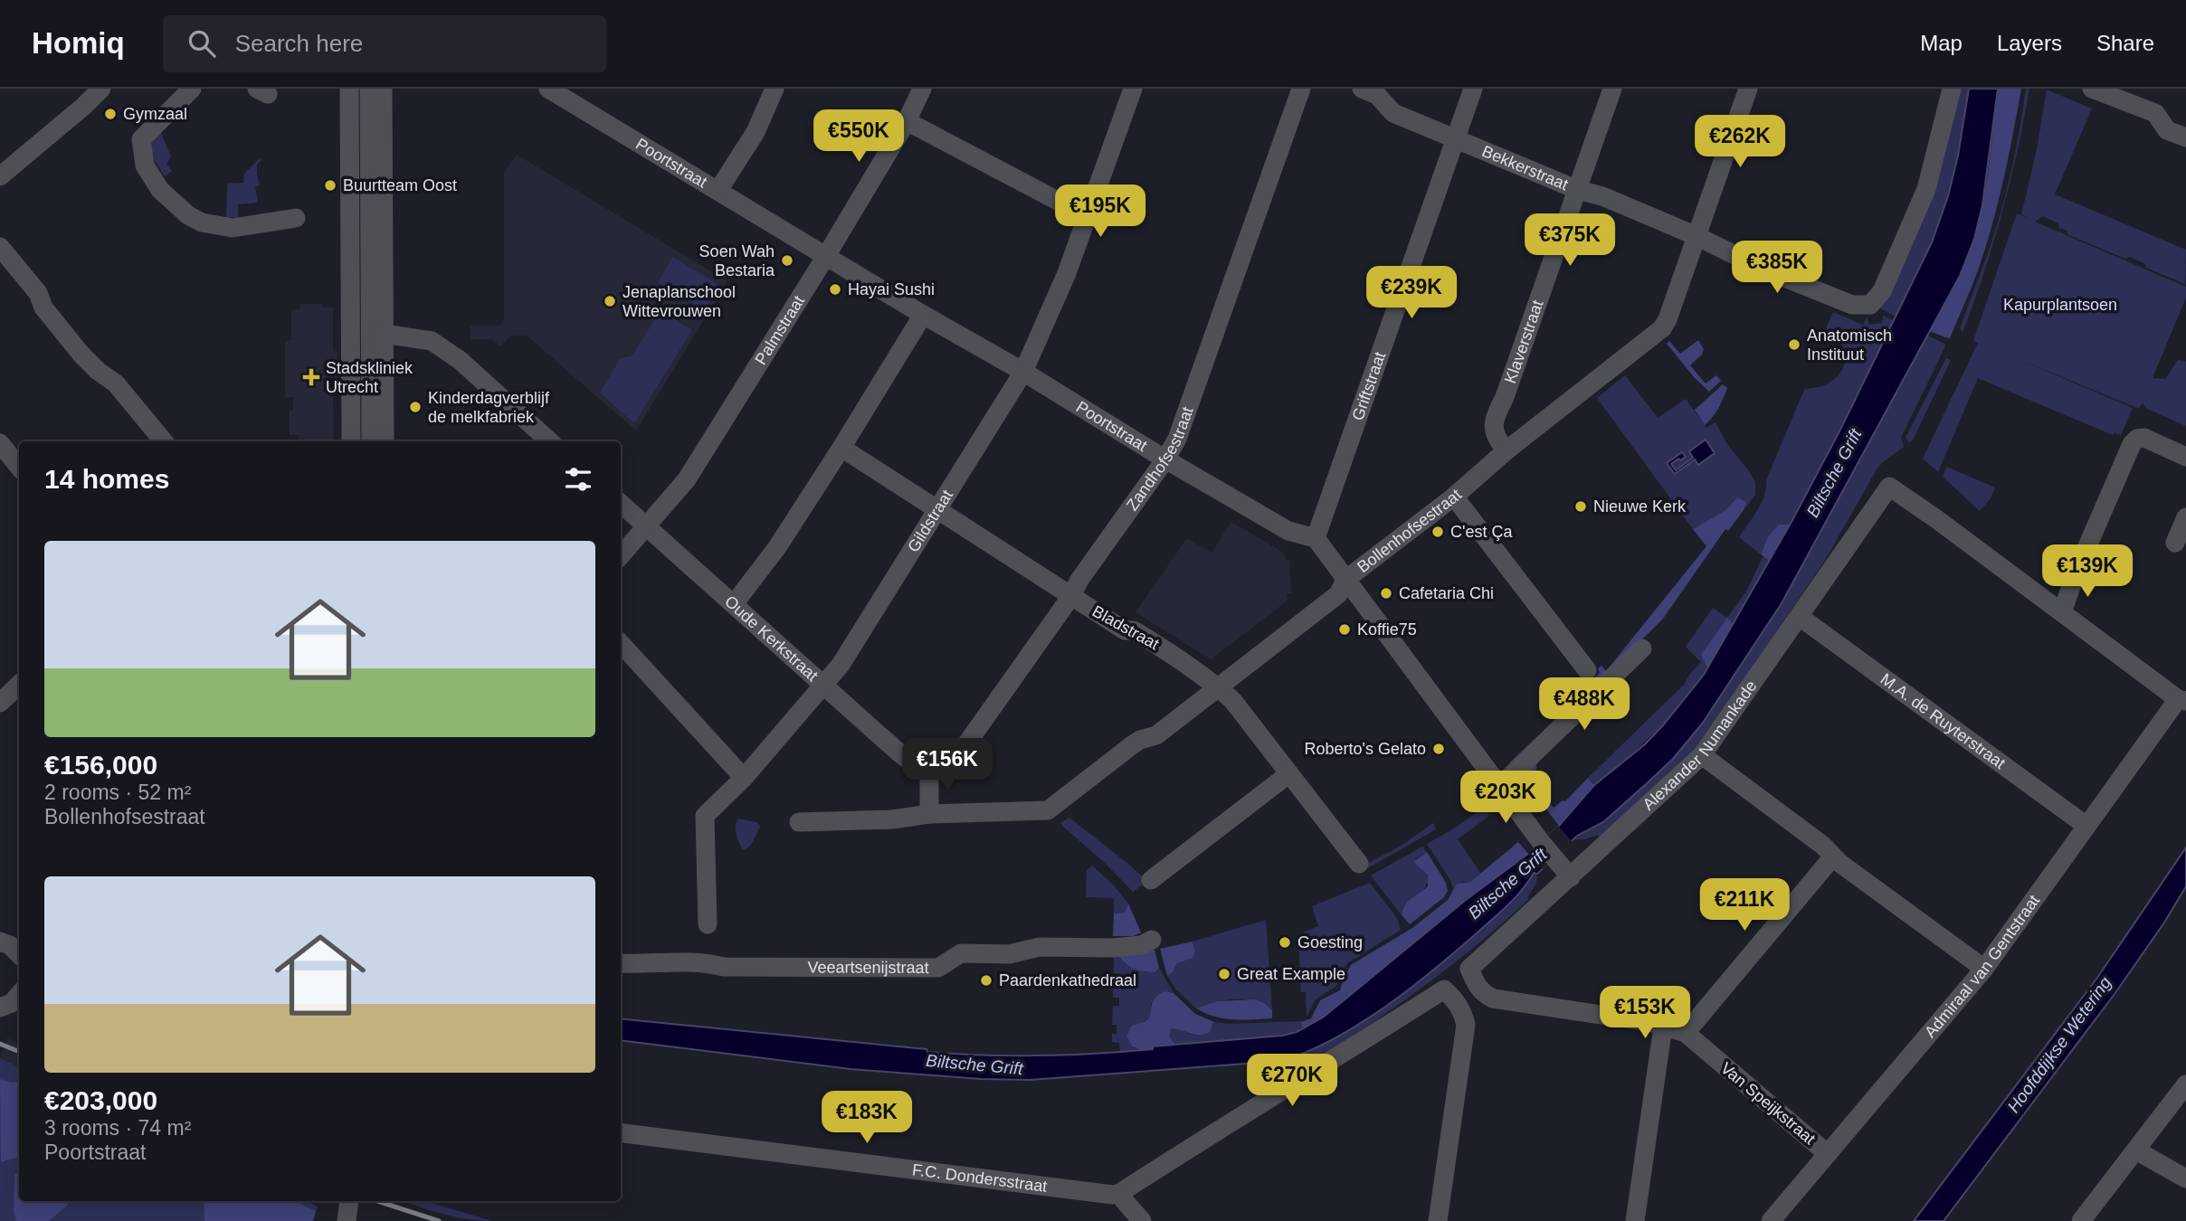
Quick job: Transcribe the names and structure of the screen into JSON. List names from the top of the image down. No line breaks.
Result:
{"streets":{"street":["Poortstraat","Bekkerstraat","Palmstraat","Klaverstraat","Griftstraat","Zandhofsestraat","Gildstraat","Bollenhofsestraat","Bladstraat","Oude Kerkstraat","M.A. de Ruyterstraat","Alexander Numankade","Admiraal van Gentstraat","Veeartsenijstraat","Van Speijkstraat","F.C. Dondersstraat"]},"crossings":[["Poortstraat","Palmstraat"],["Poortstraat","Griftstraat"],["Poortstraat","Zandhofsestraat"],["Poortstraat","Gildstraat"],["Bekkerstraat","Klaverstraat"],["Bekkerstraat","Griftstraat"],["Bekkerstraat","Bollenhofsestraat"],["Palmstraat","Oude Kerkstraat"],["Klaverstraat","Bollenhofsestraat"],["Zandhofsestraat","Bladstraat"],["Zandhofsestraat","Oude Kerkstraat"],["Gildstraat","Bladstraat"],["Gildstraat","Oude Kerkstraat"],["Bollenhofsestraat","Bladstraat"],["M.A. de Ruyterstraat","Alexander Numankade"],["M.A. de Ruyterstraat","Admiraal van Gentstraat"],["Alexander Numankade","Van Speijkstraat"],["Admiraal van Gentstraat","Van Speijkstraat"]],"water":["Biltsche Grift","Hoofddijkse Wetering"],"parks":["Kapurplantsoen"],"places":{"other":["Gymzaal","Buurtteam Oost","Soen Wah Bestaria","Hayai Sushi","Jenaplanschool Wittevrouwen","Anatomisch Instituut","Kinderdagverblijf de melkfabriek","Nieuwe Kerk","C'est Ça","Cafetaria Chi","Koffie75","Roberto's Gelato","Goesting","Great Example","Paardenkathedraal"],"health":["Stadskliniek Utrecht"]},"page":{"header":"Homiq","search":"Search here","nav":["Map","Layers","Share"],"price":["€550K","€262K","€195K","€375K","€385K","€239K","€139K","€488K","€156K","€203K","€211K","€153K","€270K","€183K"],"heading":"14 homes","list":[{"name":"€156,000","note":"2 rooms · 52 m² · Bollenhofsestraat"},{"name":"€203,000","note":"3 rooms · 74 m² · Poortstraat"}]}}
